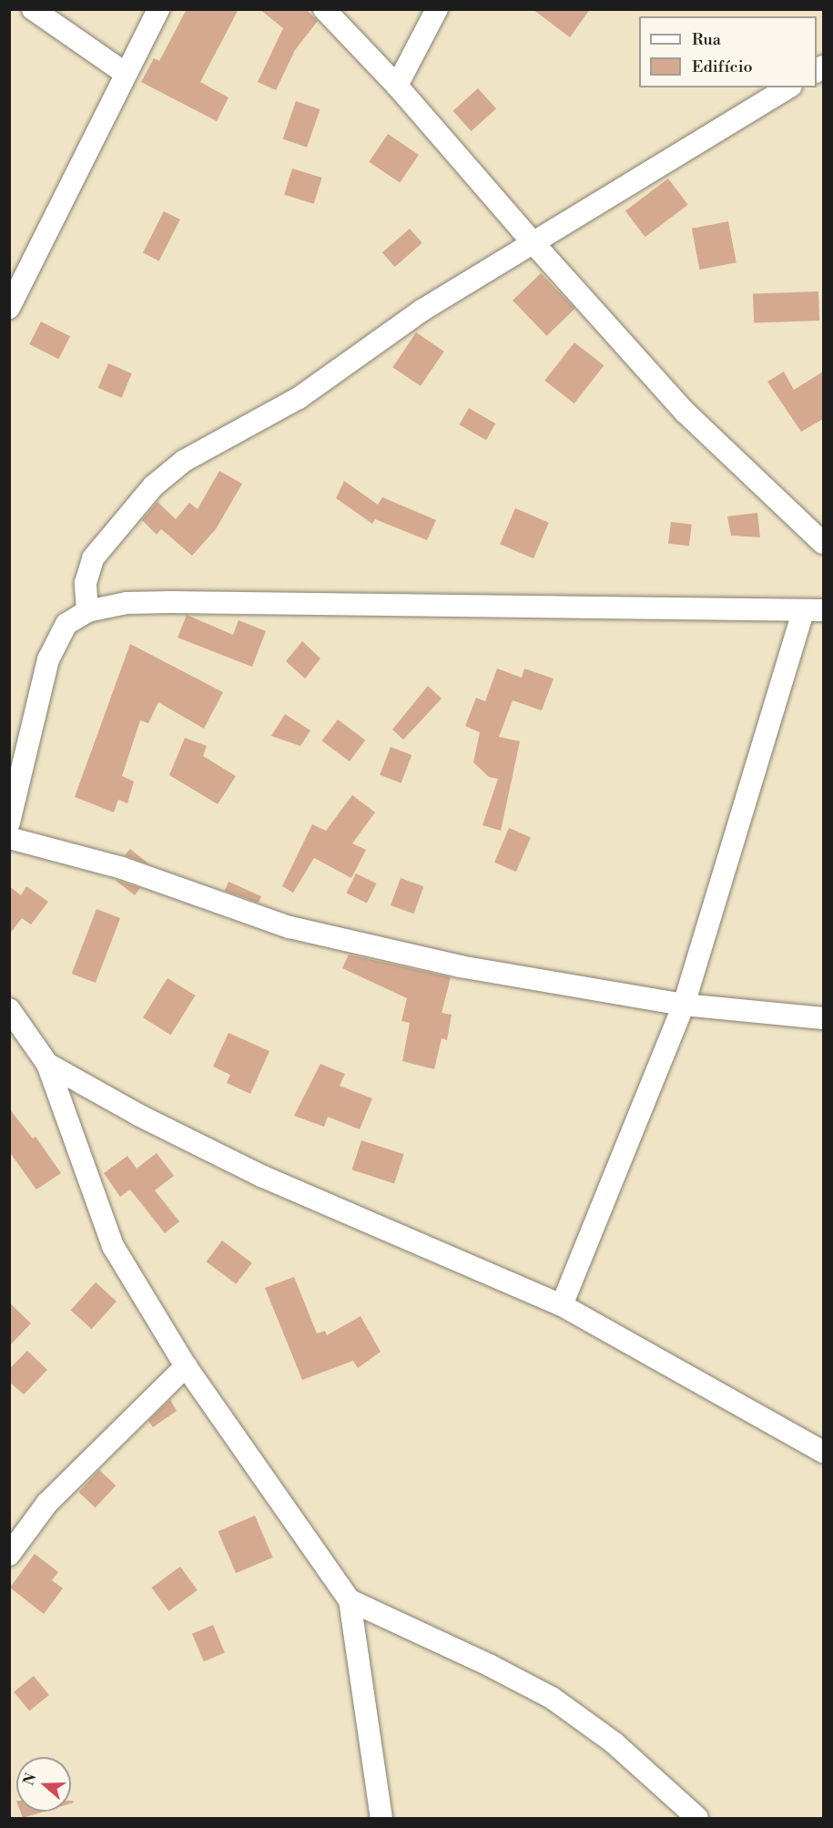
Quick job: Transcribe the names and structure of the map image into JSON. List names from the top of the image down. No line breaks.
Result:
{"legend":["Rua","Edifício"],"north":"left"}
